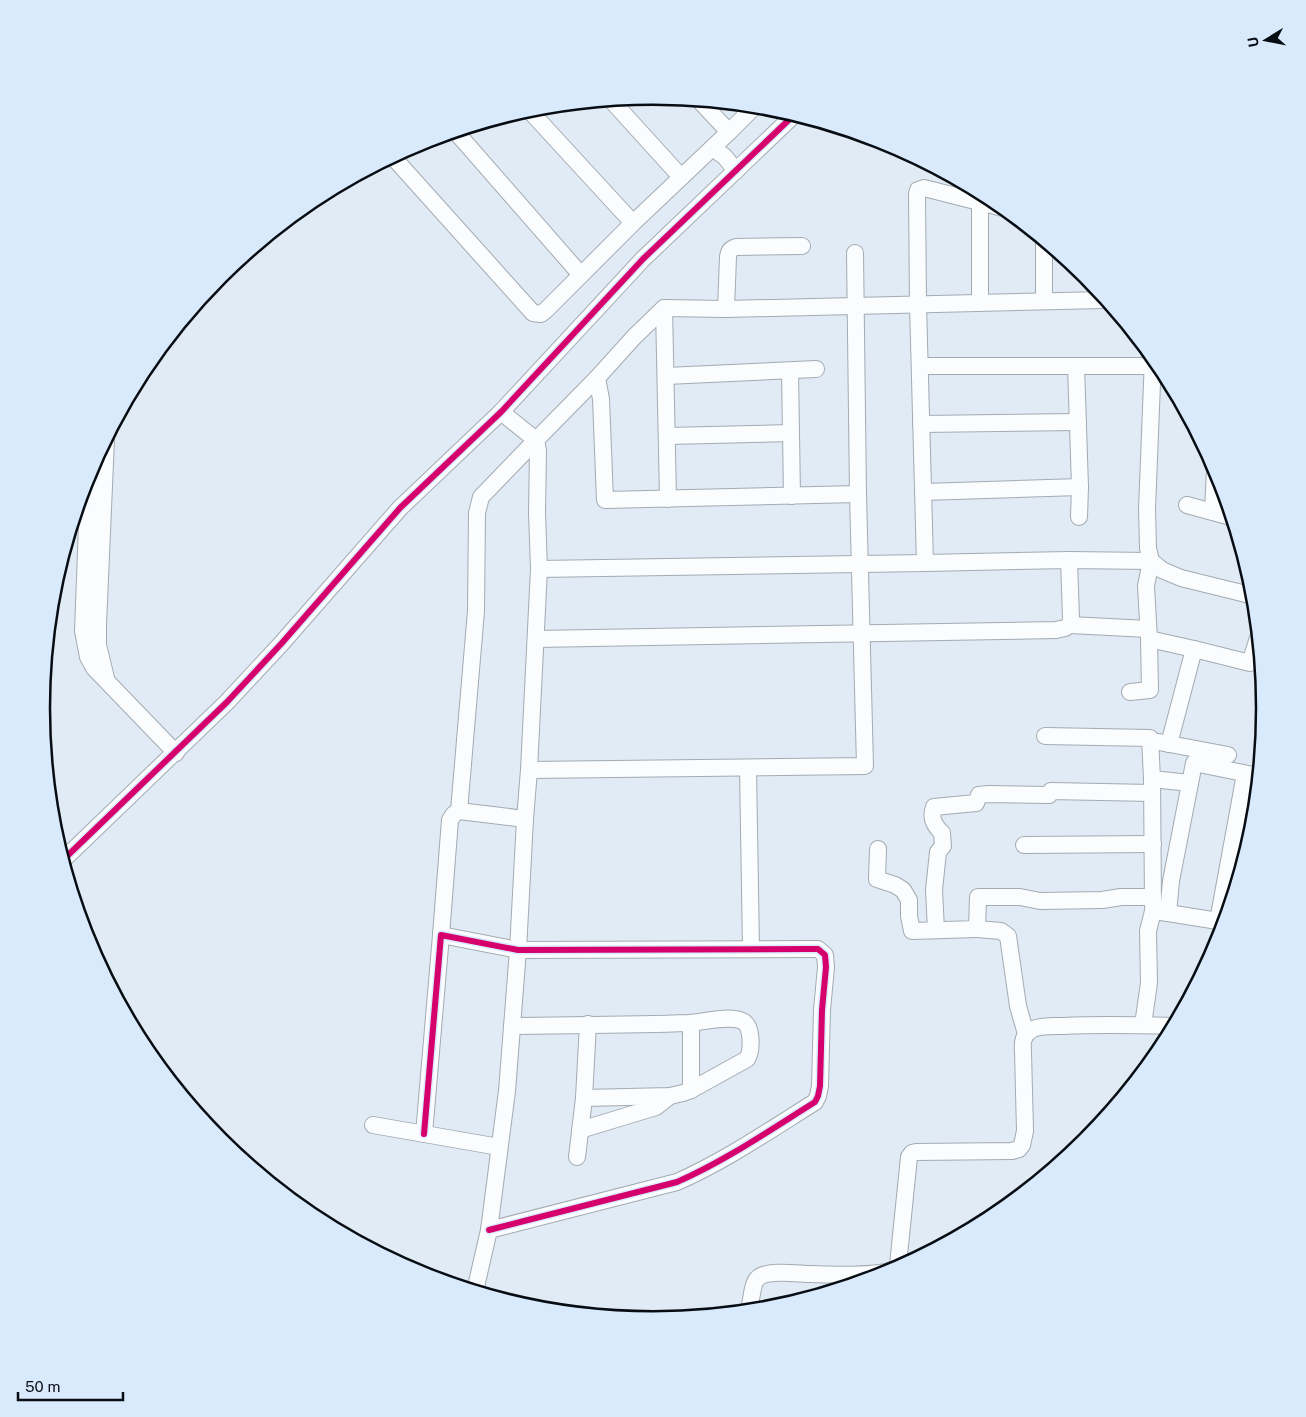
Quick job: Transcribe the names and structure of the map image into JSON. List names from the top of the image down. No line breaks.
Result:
{"scale_bar":"50 m","north":"left"}
